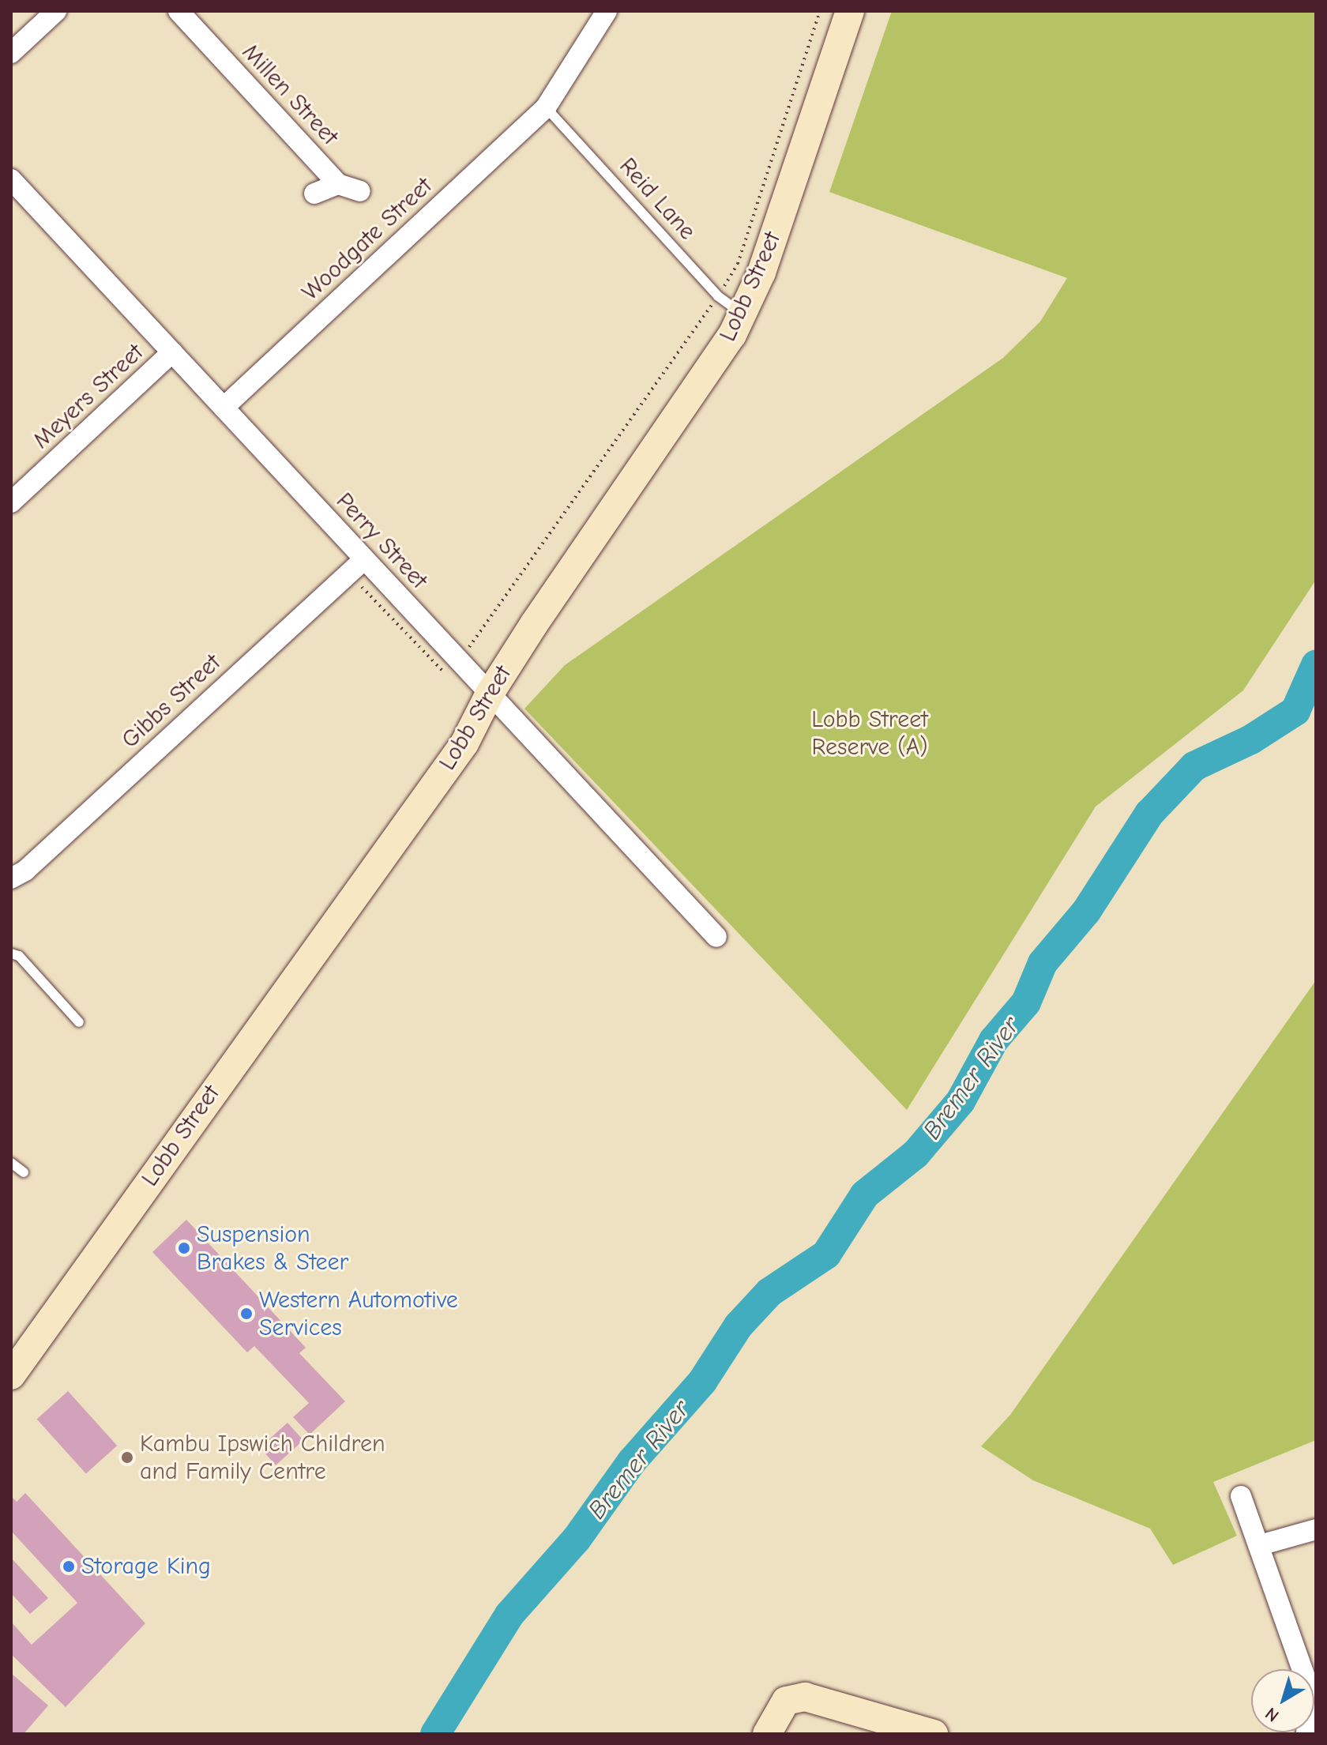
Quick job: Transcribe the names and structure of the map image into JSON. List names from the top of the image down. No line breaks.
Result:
{"streets":{"main road":["Lobb Street"],"street":["Millen Street","Woodgate Street","Meyers Street","Perry Street","Gibbs Street"],"lane":["Reid Lane"]},"crossings":[["Reid Lane","Woodgate Street"],["Reid Lane","Lobb Street"],["Woodgate Street","Perry Street"],["Lobb Street","Perry Street"],["Meyers Street","Perry Street"],["Perry Street","Gibbs Street"]],"water":["Bremer River"],"parks":["Lobb Street Reserve (A)"],"places":["Suspension Brakes & Steer","Western Automotive Services","Kambu Ipswich Children and Family Centre","Storage King"],"north":"bottom left"}
